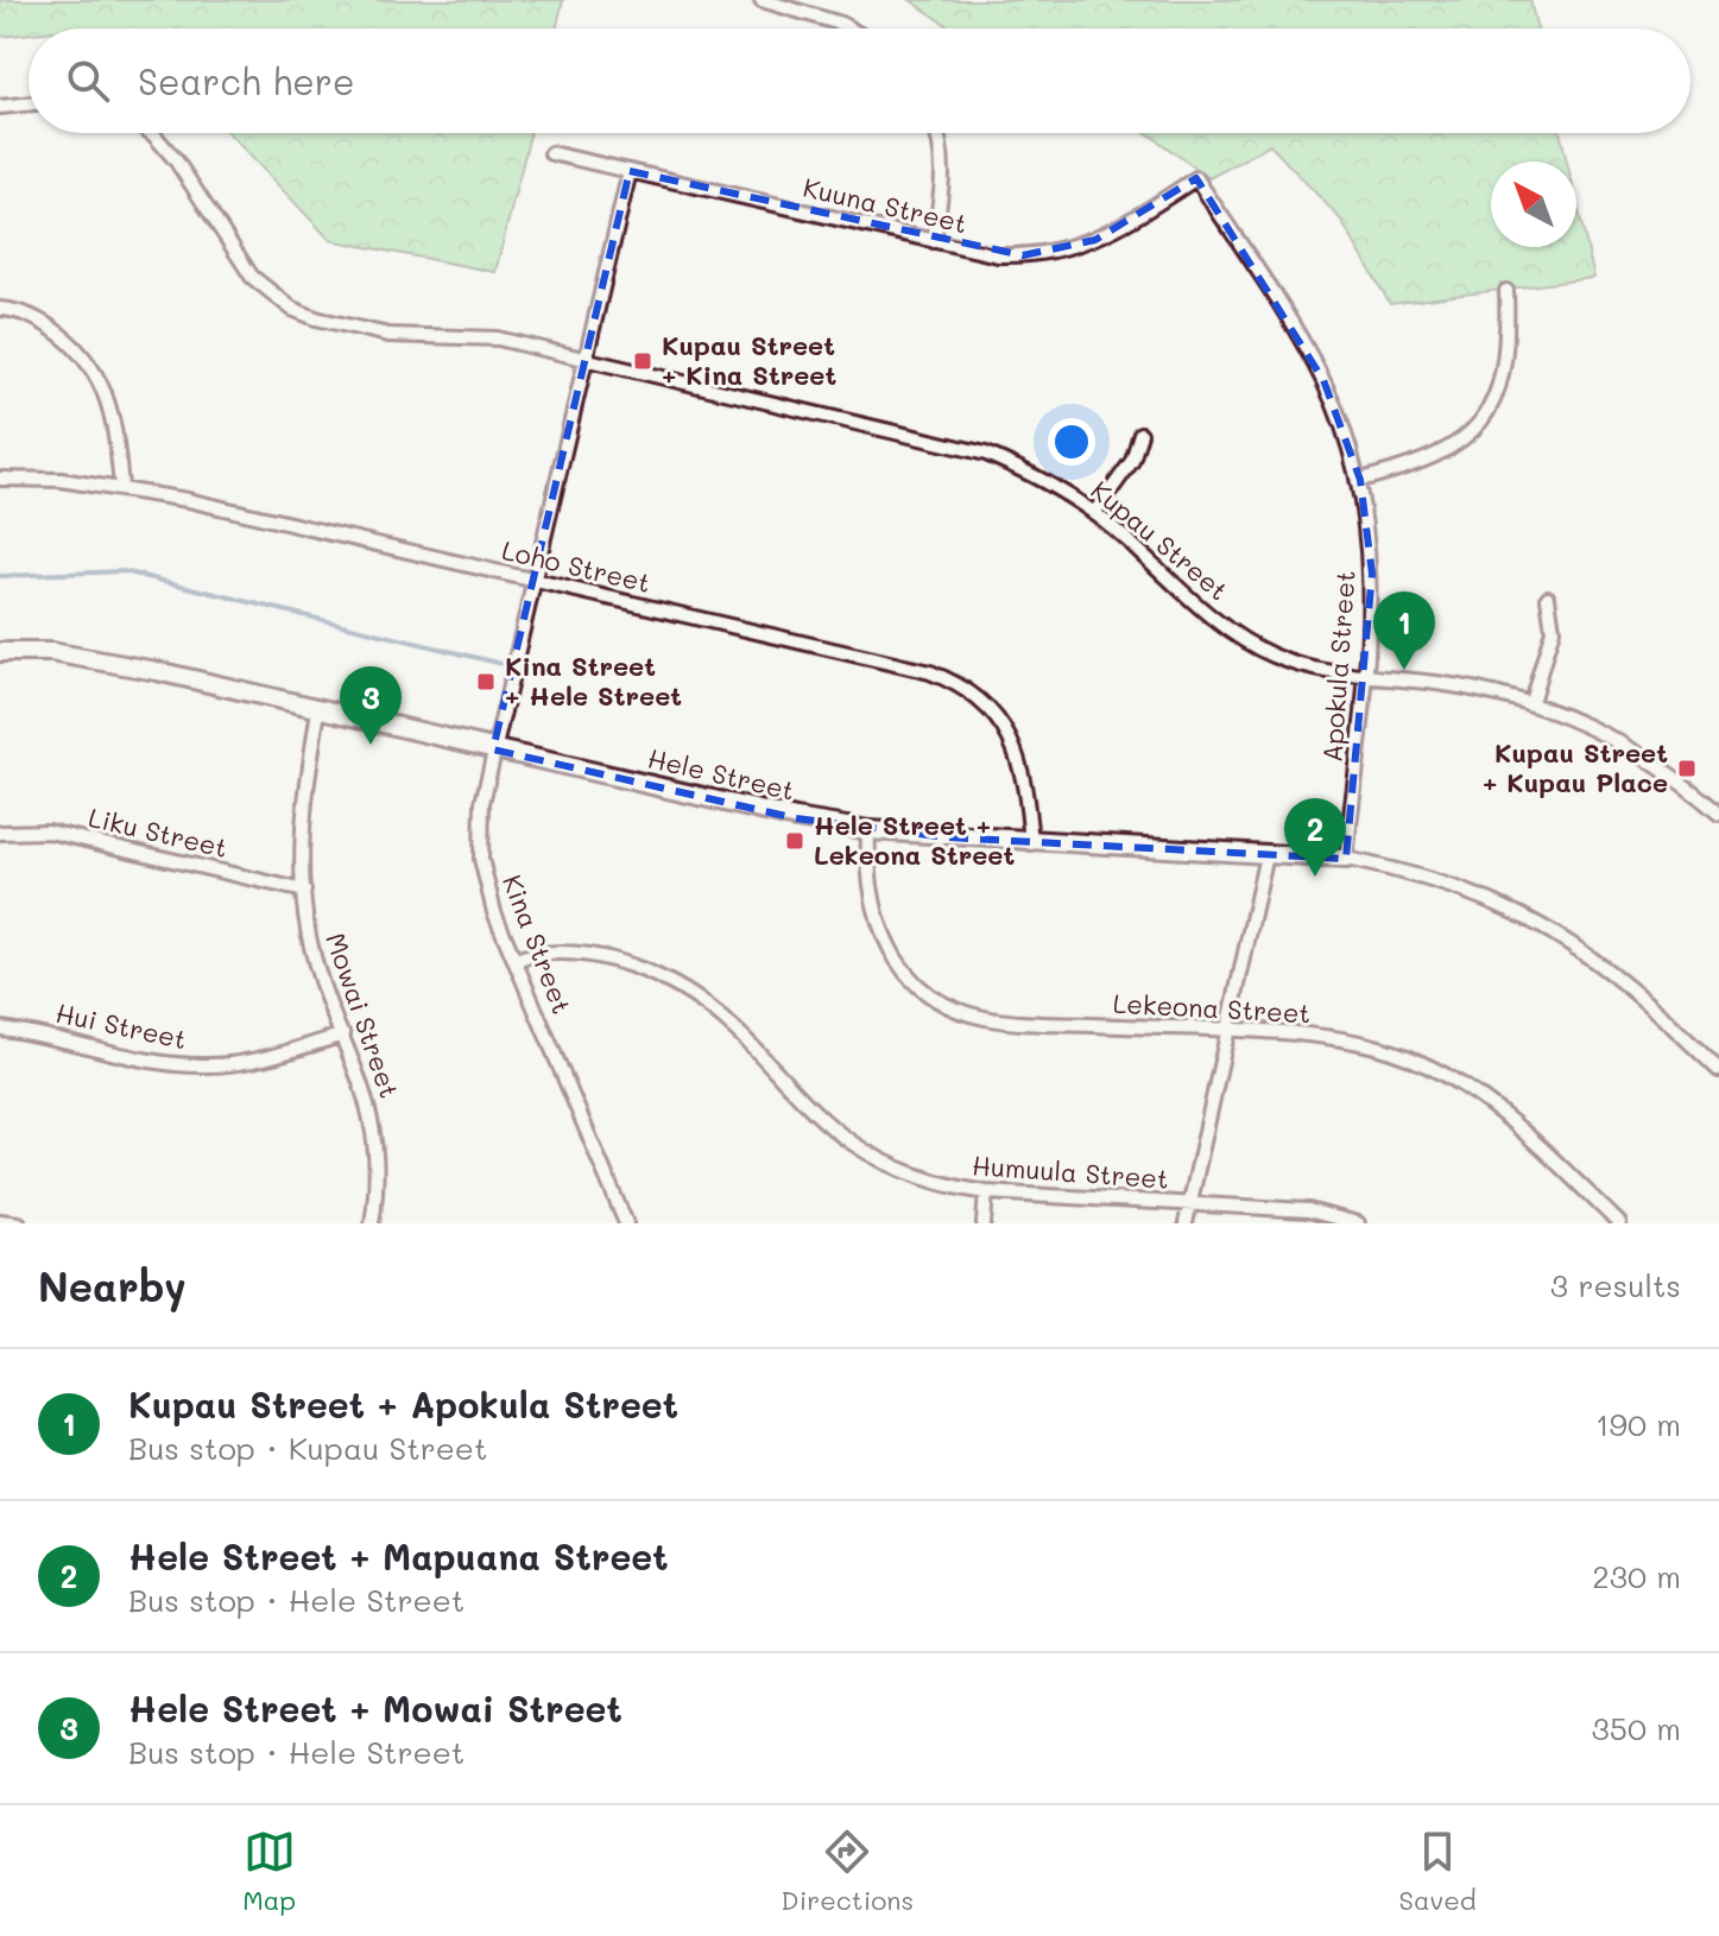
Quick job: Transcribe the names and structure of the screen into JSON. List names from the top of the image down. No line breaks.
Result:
{"streets":{"street":["Kuuna Street","Kupau Street","Loho Street","Apokula Street","Hele Street","Liku Street","Kina Street","Lekeona Street","Mowai Street","Hui Street","Humuula Street"]},"crossings":[["Kuuna Street","Apokula Street"],["Kuuna Street","Kina Street"],["Kupau Street","Apokula Street"],["Kupau Street","Kina Street"],["Loho Street","Hele Street"],["Loho Street","Kina Street"],["Apokula Street","Hele Street"],["Hele Street","Kina Street"],["Hele Street","Lekeona Street"],["Hele Street","Mowai Street"],["Liku Street","Mowai Street"],["Kina Street","Humuula Street"],["Mowai Street","Hui Street"]],"places":{"transit":["Kupau Street + Kina Street","Kina Street + Hele Street","Kupau Street + Kupau Place","Hele Street + Lekeona Street"]},"north":"top left","page":{"search":"Search here","pins":["1","3","2"],"heading":["Nearby","3 results"],"list":[{"mark":"1","name":"Kupau Street + Apokula Street","note":"Bus stop · Kupau Street","value":"190 m"},{"mark":"2","name":"Hele Street + Mapuana Street","note":"Bus stop · Hele Street","value":"230 m"},{"mark":"3","name":"Hele Street + Mowai Street","note":"Bus stop · Hele Street","value":"350 m"}],"nav":["Map","Directions","Saved"]}}
